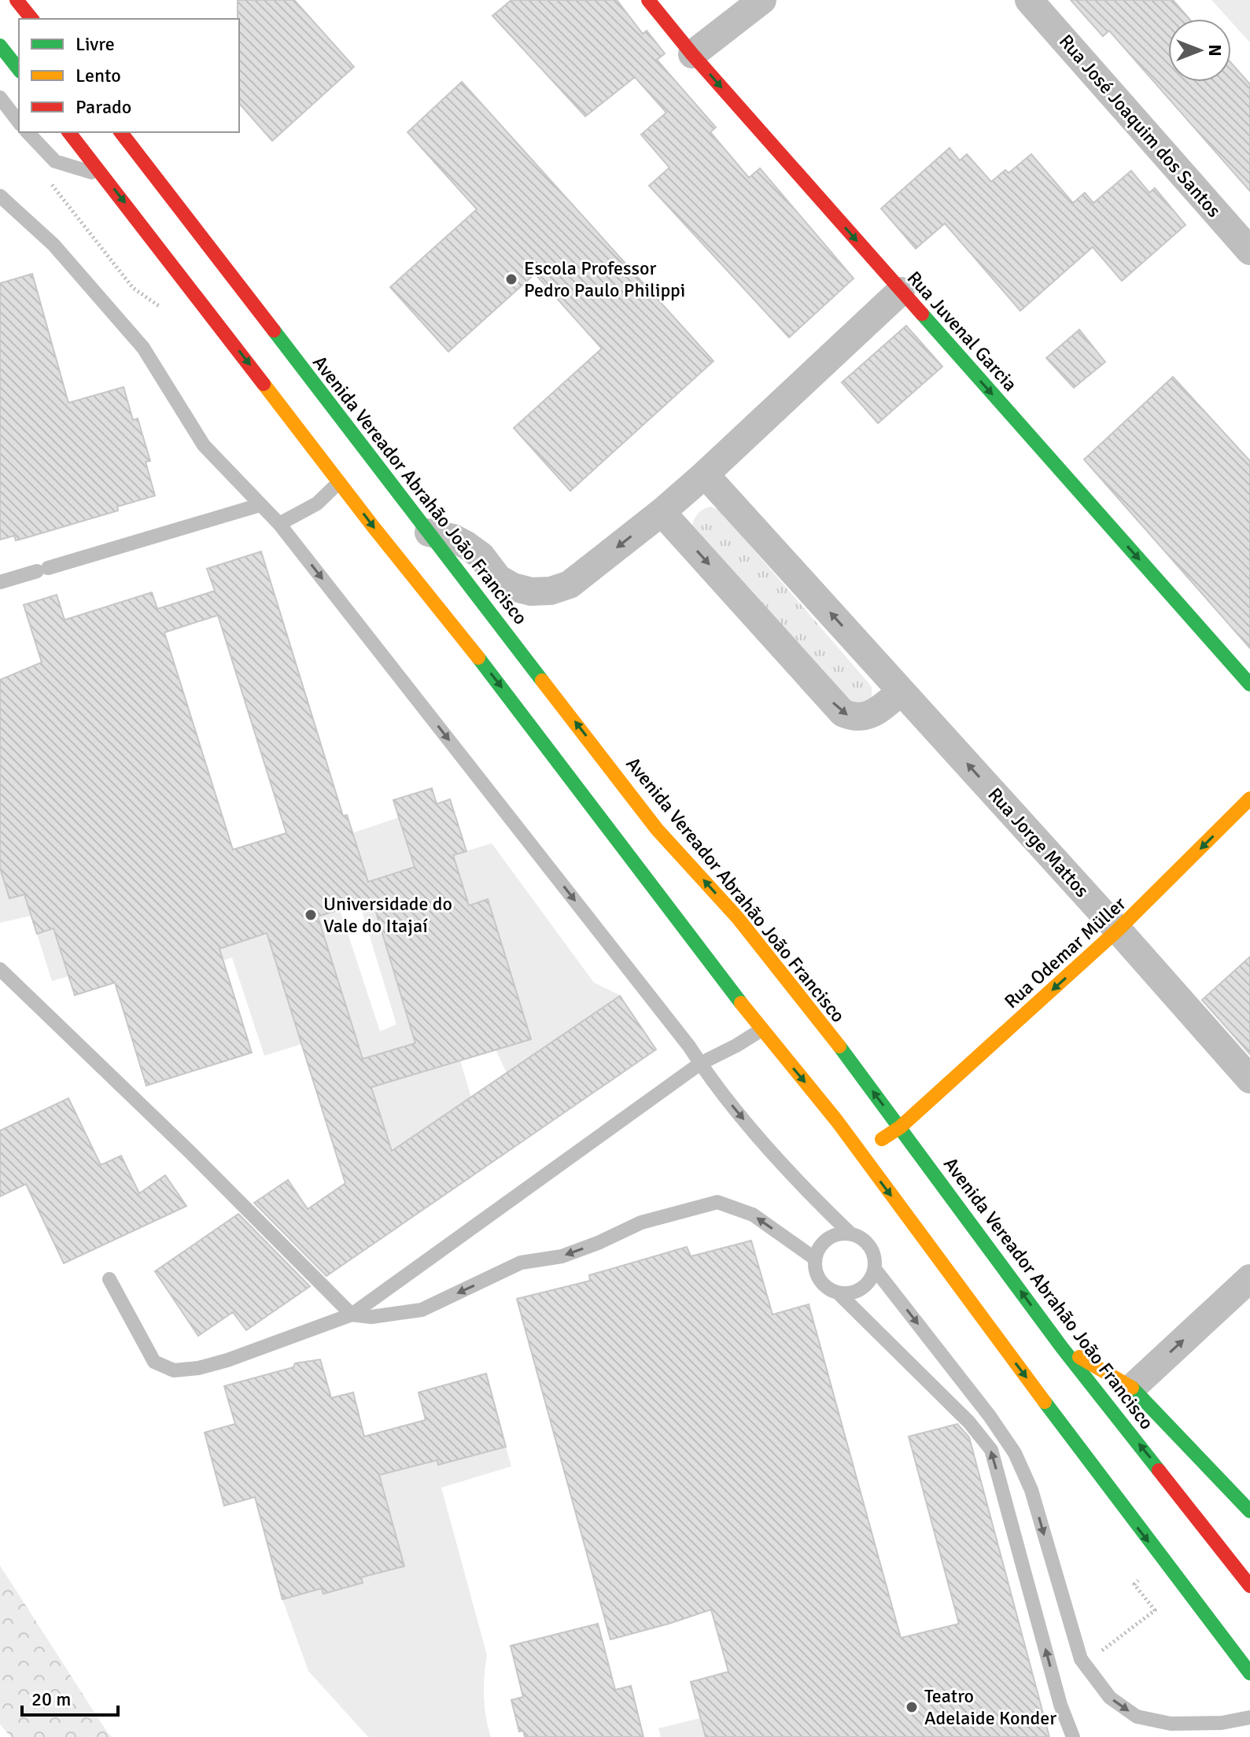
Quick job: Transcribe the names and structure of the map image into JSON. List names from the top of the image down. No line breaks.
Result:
{"streets":{"main road":["Rua Juvenal Garcia","Avenida Vereador Abrahão João Francisco","Rua Odemar Müller"],"street":["Rua José Joaquim dos Santos","Rua Jorge Mattos"]},"crossings":[["Avenida Vereador Abrahão João Francisco","Rua Odemar Müller"],["Rua Jorge Mattos","Rua Odemar Müller"]],"one_way":["Rua Juvenal Garcia","Rua Jorge Mattos","Rua Odemar Müller"],"places":["Escola Professor Pedro Paulo Philippi","Universidade do Vale do Itajaí","Teatro Adelaide Konder"],"legend":["Livre","Lento","Parado"],"scale_bar":"20 m","north":"right"}
